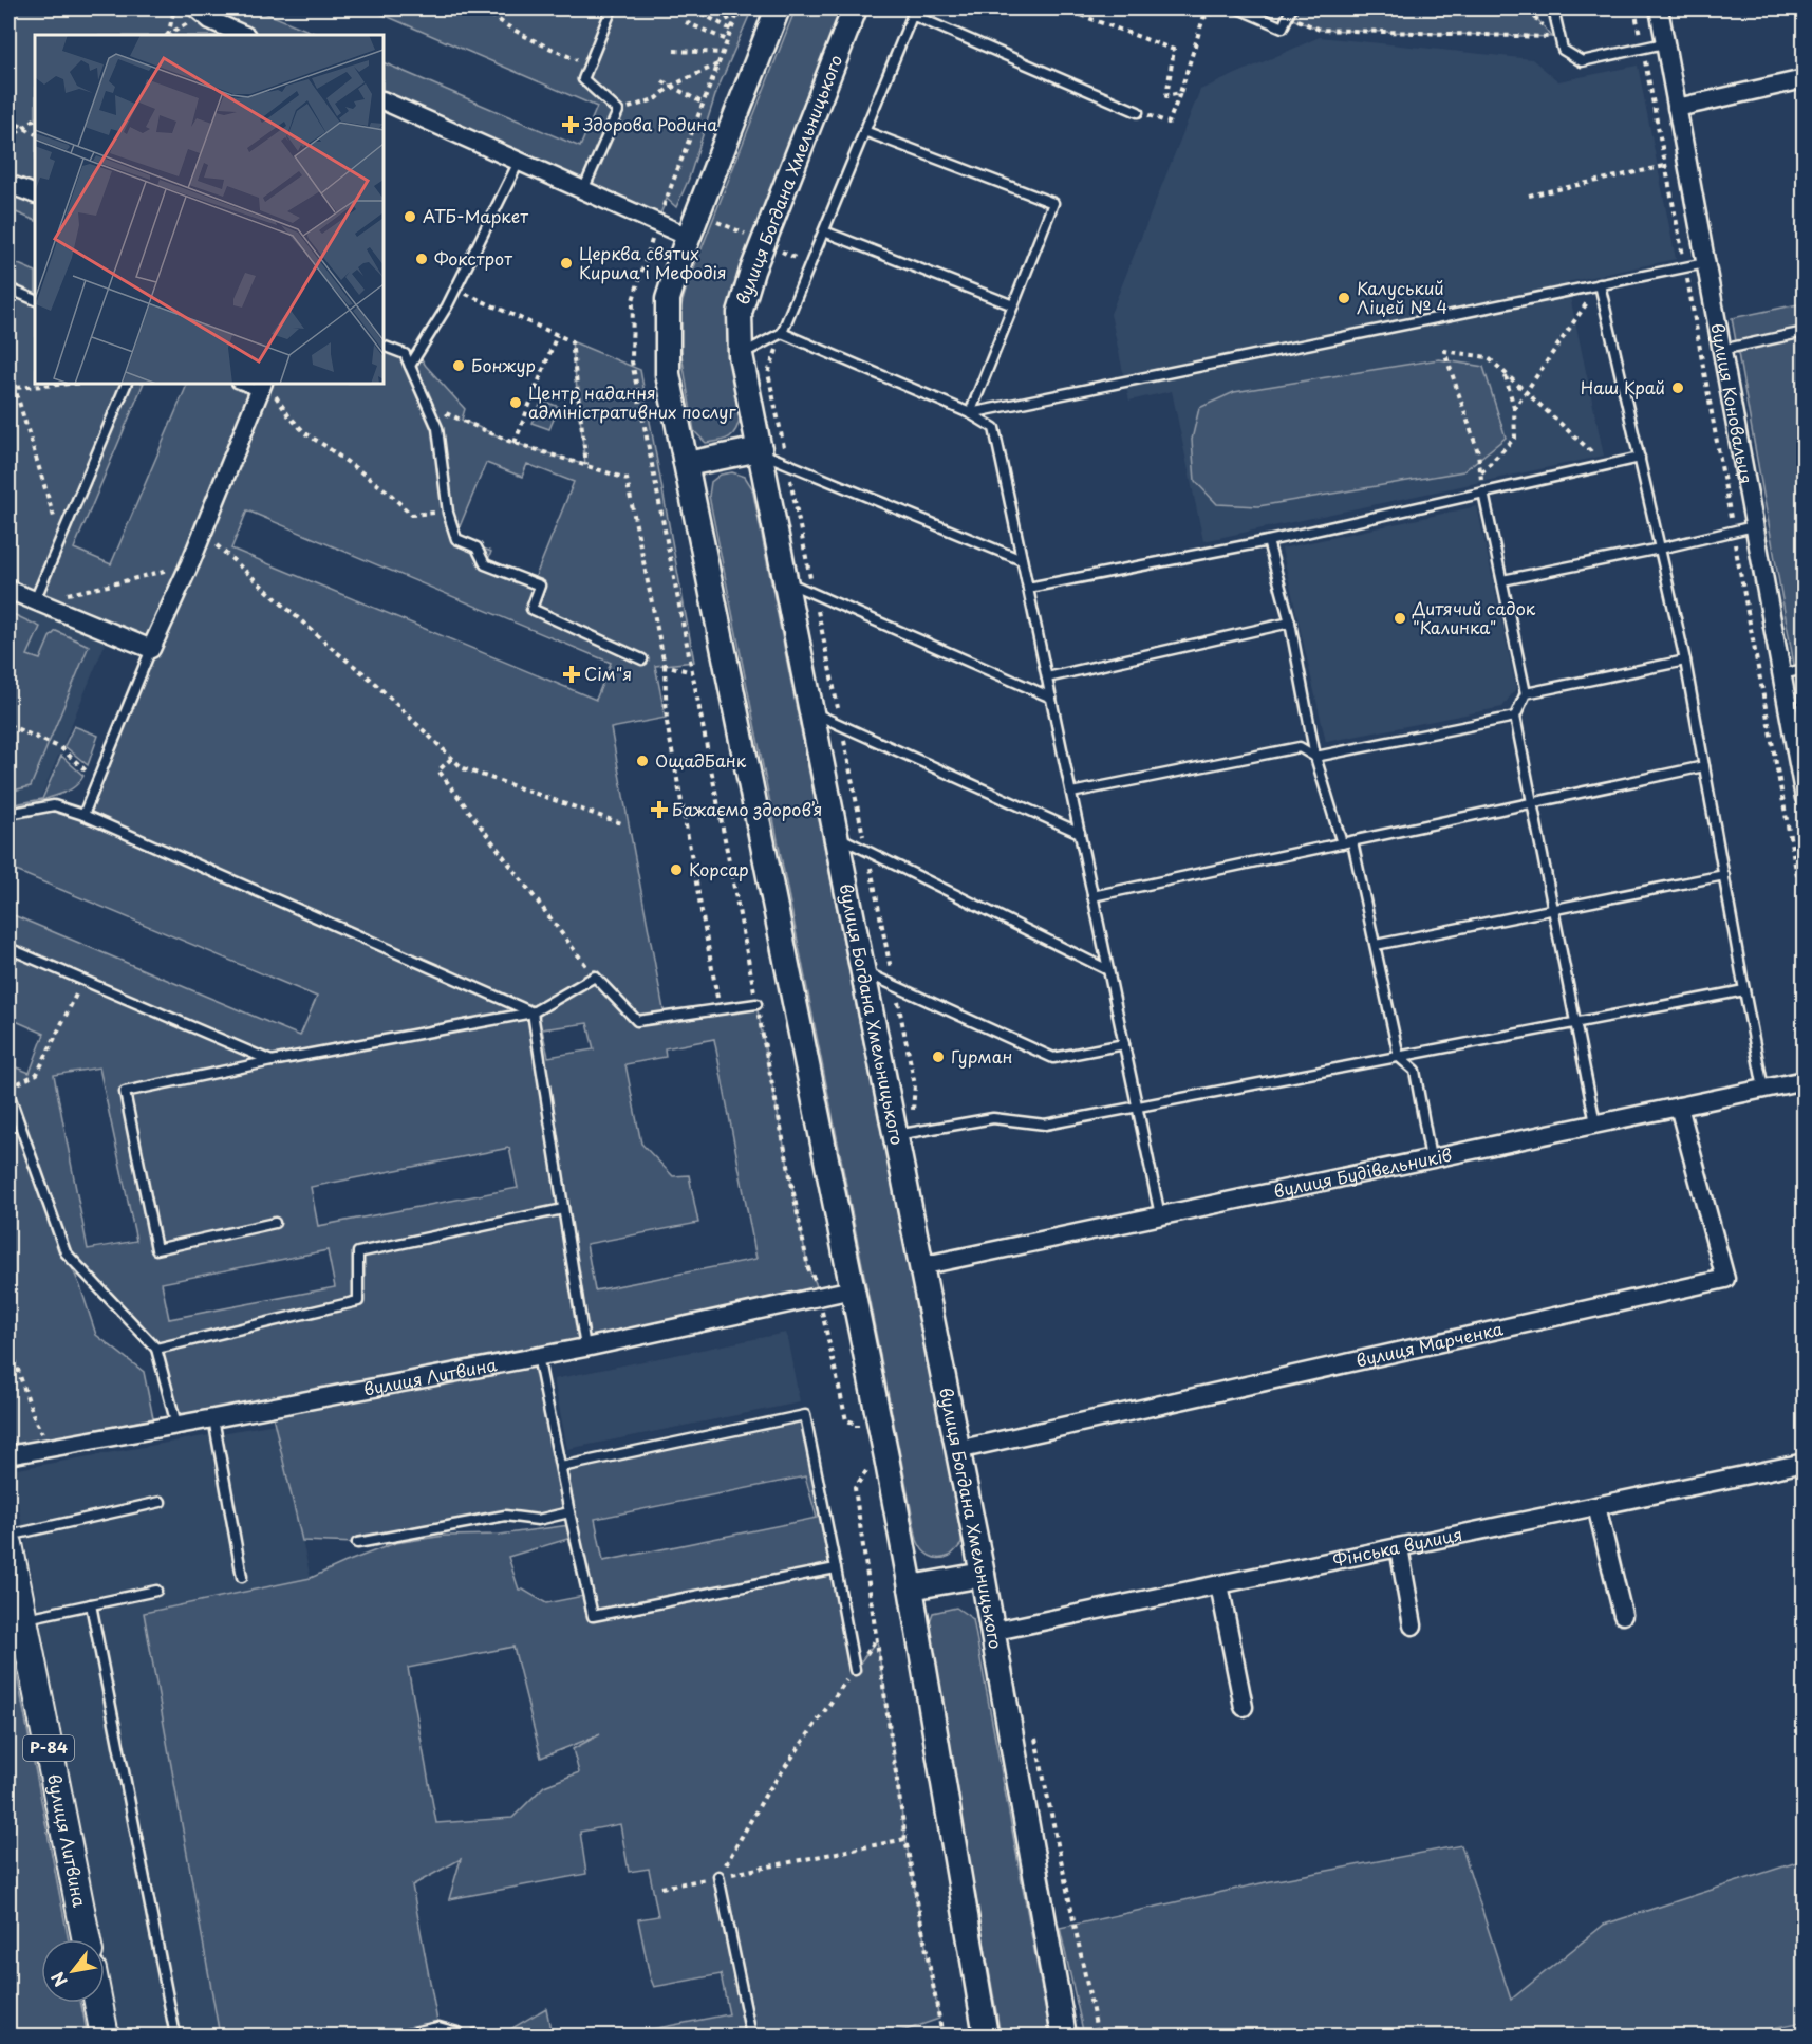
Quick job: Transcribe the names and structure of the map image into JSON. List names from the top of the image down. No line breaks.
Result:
{"streets":{"main road":["вулиця Литвина","Р-84"],"street":["вулиця Богдана Хмельницького","вулиця Коновальця","вулиця Будівельників","вулиця Марченка","Фінська вулиця"]},"crossings":[["вулиця Богдана Хмельницького","вулиця Будівельників"],["вулиця Богдана Хмельницького","вулиця Марченка"],["вулиця Богдана Хмельницького","Фінська вулиця"],["вулиця Будівельників","вулиця Марченка"]],"places":{"health":["Здорова Родина","Сім\"я","Бажаємо здоровʼя"],"other":["АТБ-Маркет","Фокстрот","Церква святих Кирила і Мефодія","Калуський Ліцей № 4","Бонжур","Наш Край","Центр надання адміністративних послуг","Дитячий садок \"Калинка\"","ОщадБанк","Корсар","Гурман"]},"north":"bottom left"}
